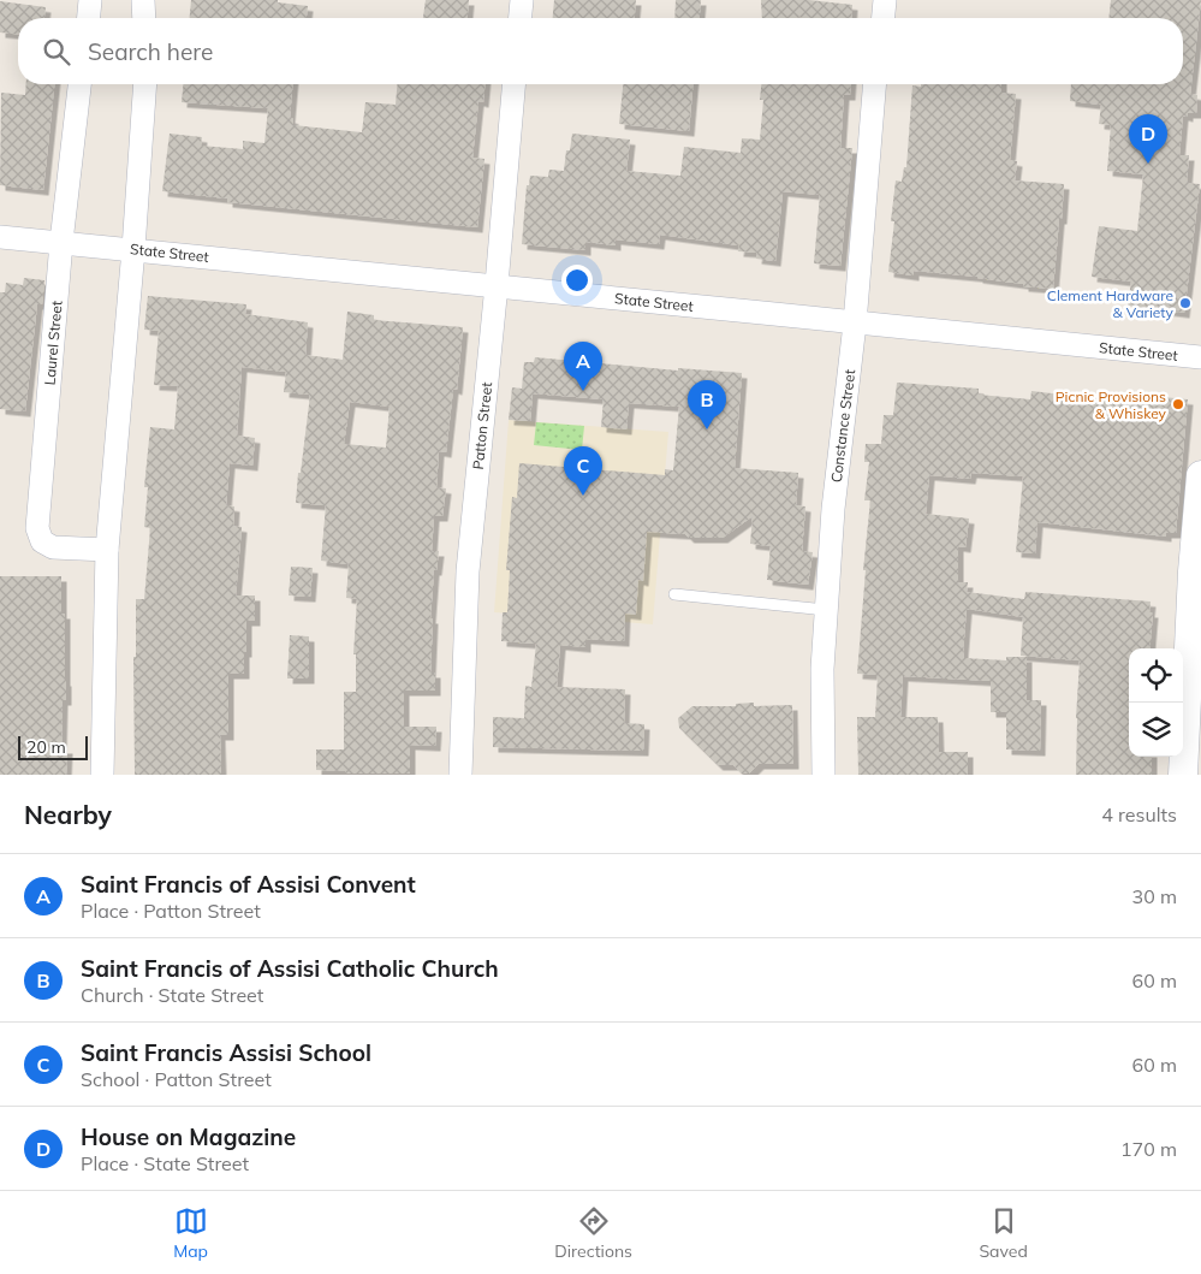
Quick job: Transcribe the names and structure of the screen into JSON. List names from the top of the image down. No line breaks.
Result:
{"streets":{"street":["State Street","Laurel Street","Patton Street","Constance Street"]},"crossings":[["State Street","Laurel Street"],["State Street","Patton Street"],["State Street","Constance Street"]],"places":["Clement Hardware & Variety","Picnic Provisions & Whiskey"],"scale_bar":"20 m","page":{"search":"Search here","pins":["D","A","B","C"],"scale":"20 m","heading":["Nearby","4 results"],"list":[{"mark":"A","name":"Saint Francis of Assisi Convent","note":"Place · Patton Street","value":"30 m"},{"mark":"B","name":"Saint Francis of Assisi Catholic Church","note":"Church · State Street","value":"60 m"},{"mark":"C","name":"Saint Francis Assisi School","note":"School · Patton Street","value":"60 m"},{"mark":"D","name":"House on Magazine","note":"Place · State Street","value":"170 m"}],"nav":["Map","Directions","Saved"]}}
